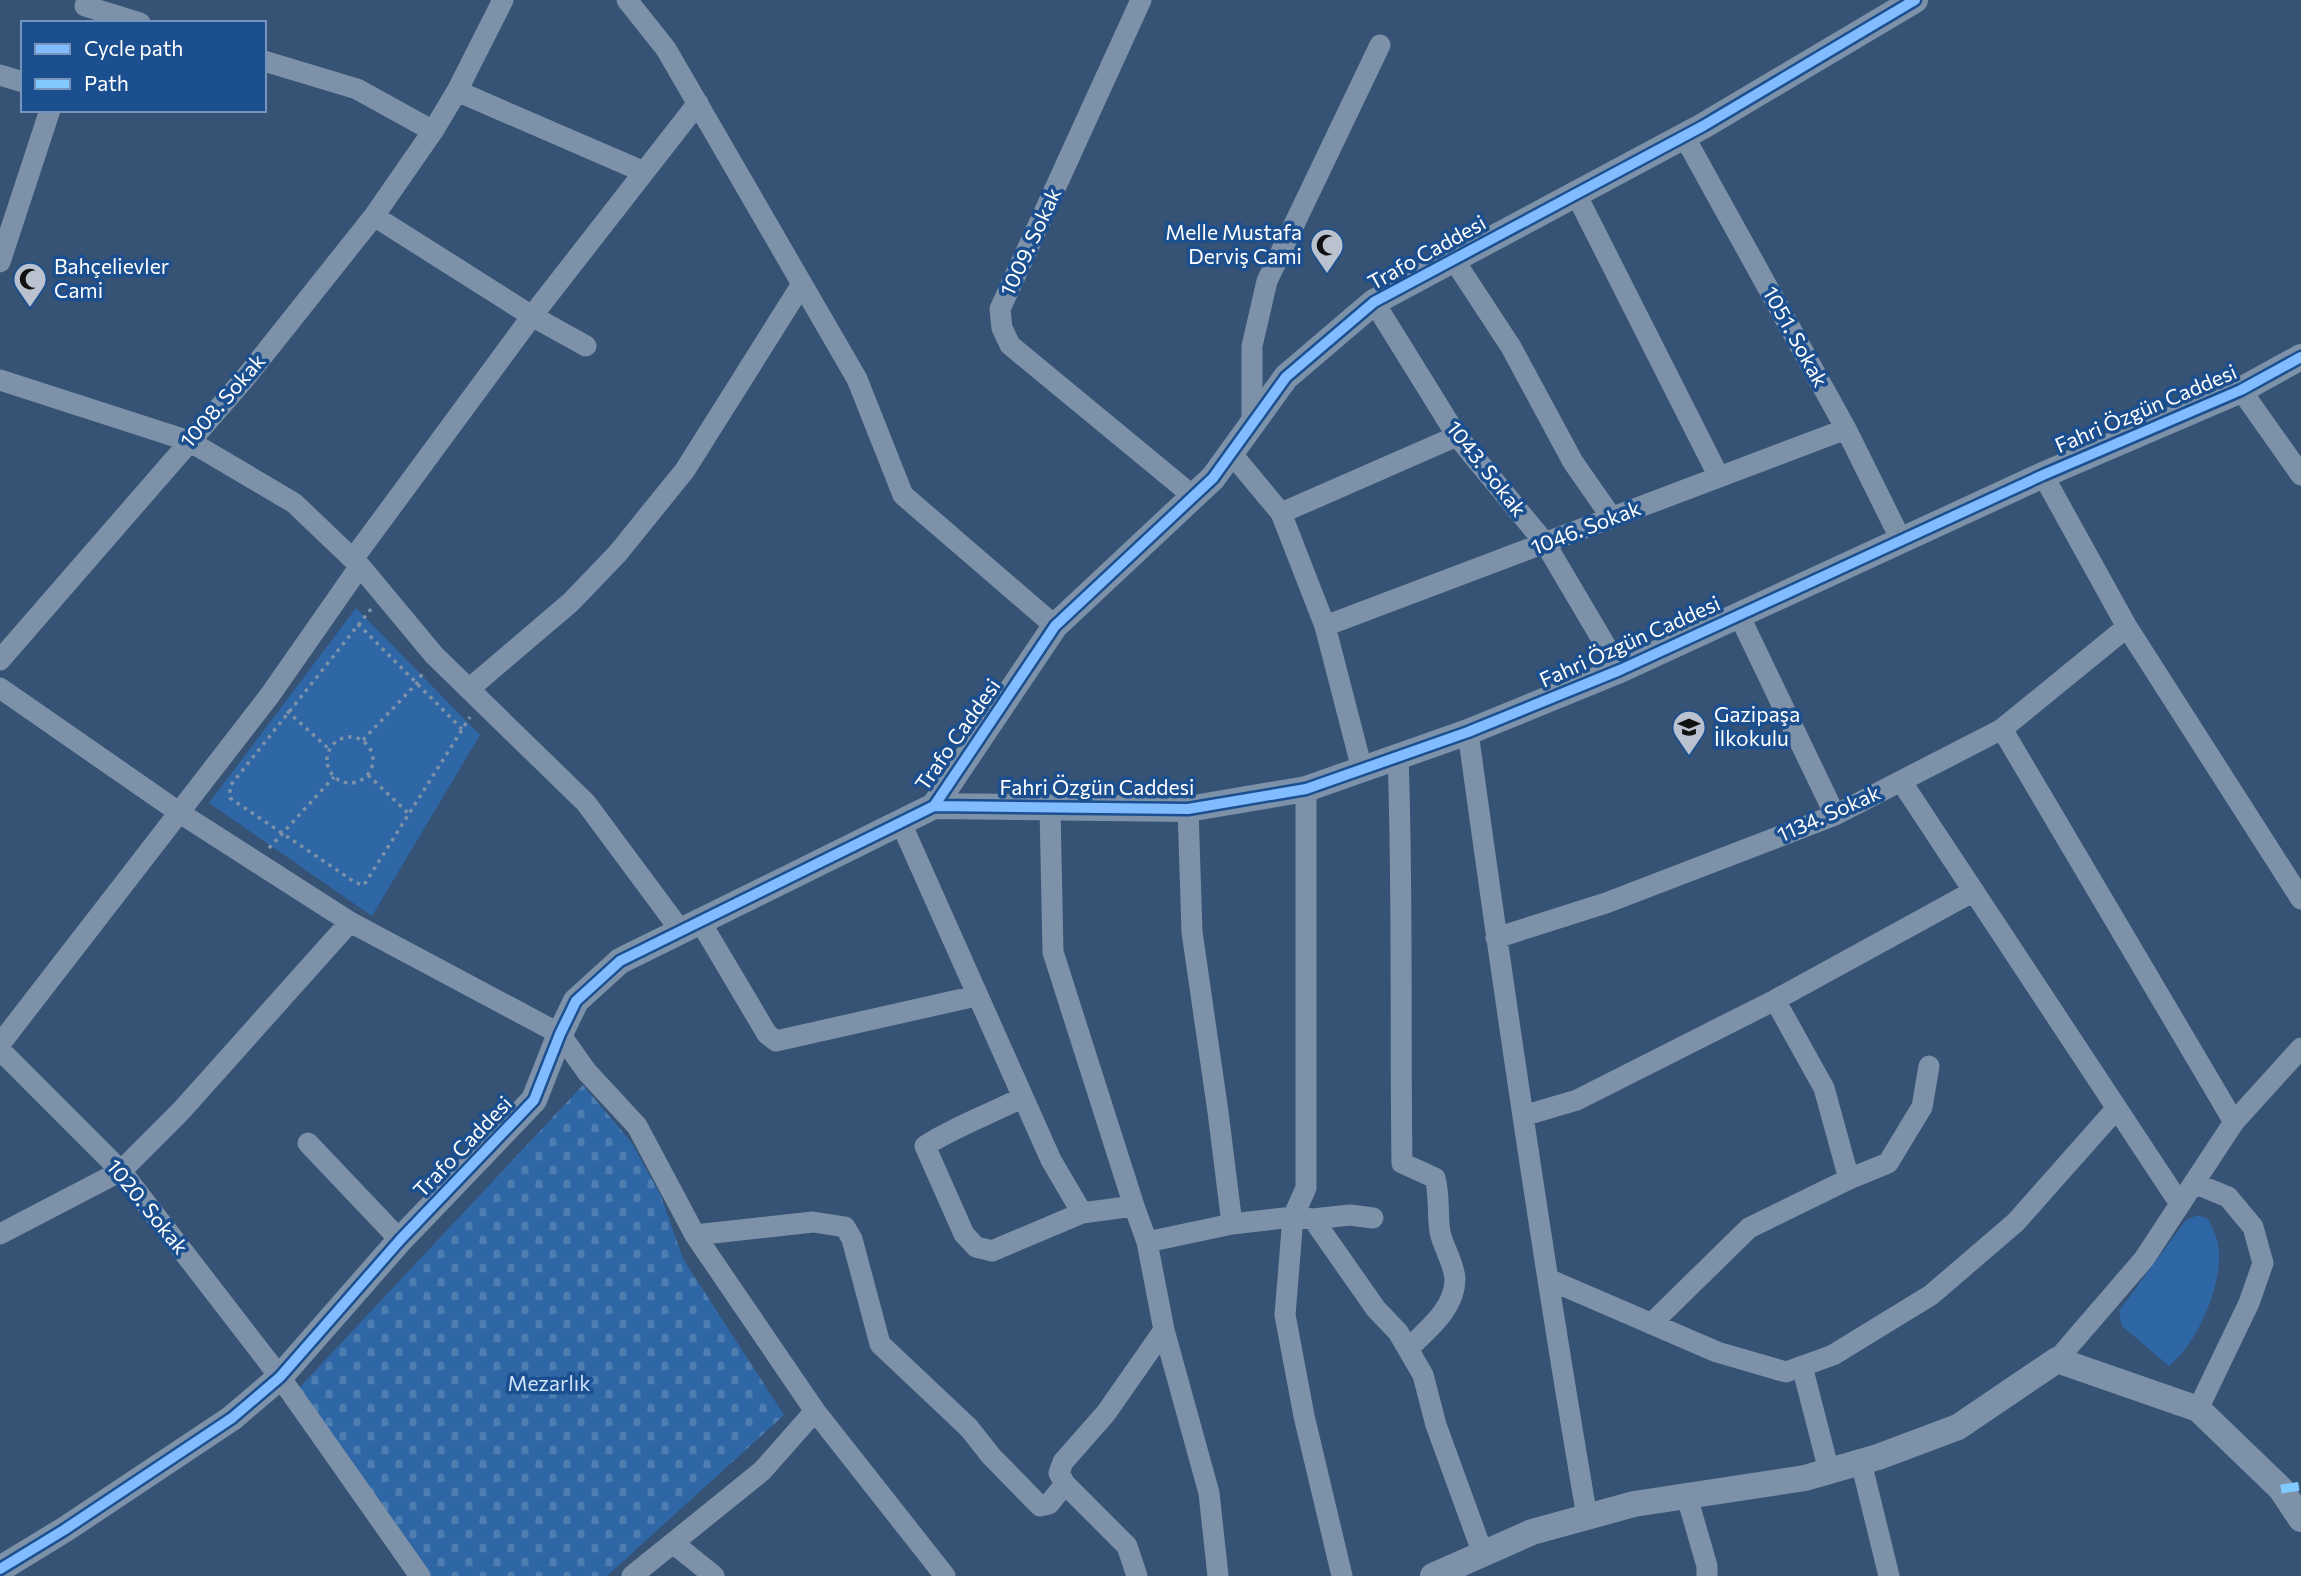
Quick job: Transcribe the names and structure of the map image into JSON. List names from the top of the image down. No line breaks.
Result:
{"streets":{"street":["1009. Sokak","Trafo Caddesi","1051. Sokak","1008. Sokak","Fahri Özgün Caddesi","1043. Sokak","1046. Sokak","1134. Sokak","1020. Sokak"]},"crossings":[["1009. Sokak","Trafo Caddesi"],["Trafo Caddesi","1051. Sokak"],["Trafo Caddesi","Fahri Özgün Caddesi"],["Trafo Caddesi","1043. Sokak"],["Trafo Caddesi","1020. Sokak"],["1051. Sokak","Fahri Özgün Caddesi"],["1051. Sokak","1046. Sokak"],["Fahri Özgün Caddesi","1043. Sokak"],["1043. Sokak","1046. Sokak"]],"parks":["Mezarlık"],"places":{"mosque":["Melle Mustafa Derviş Cami","Bahçelievler Cami"],"school or university":["Gazipaşa İlkokulu"]},"legend":["Cycle path","Path"]}
